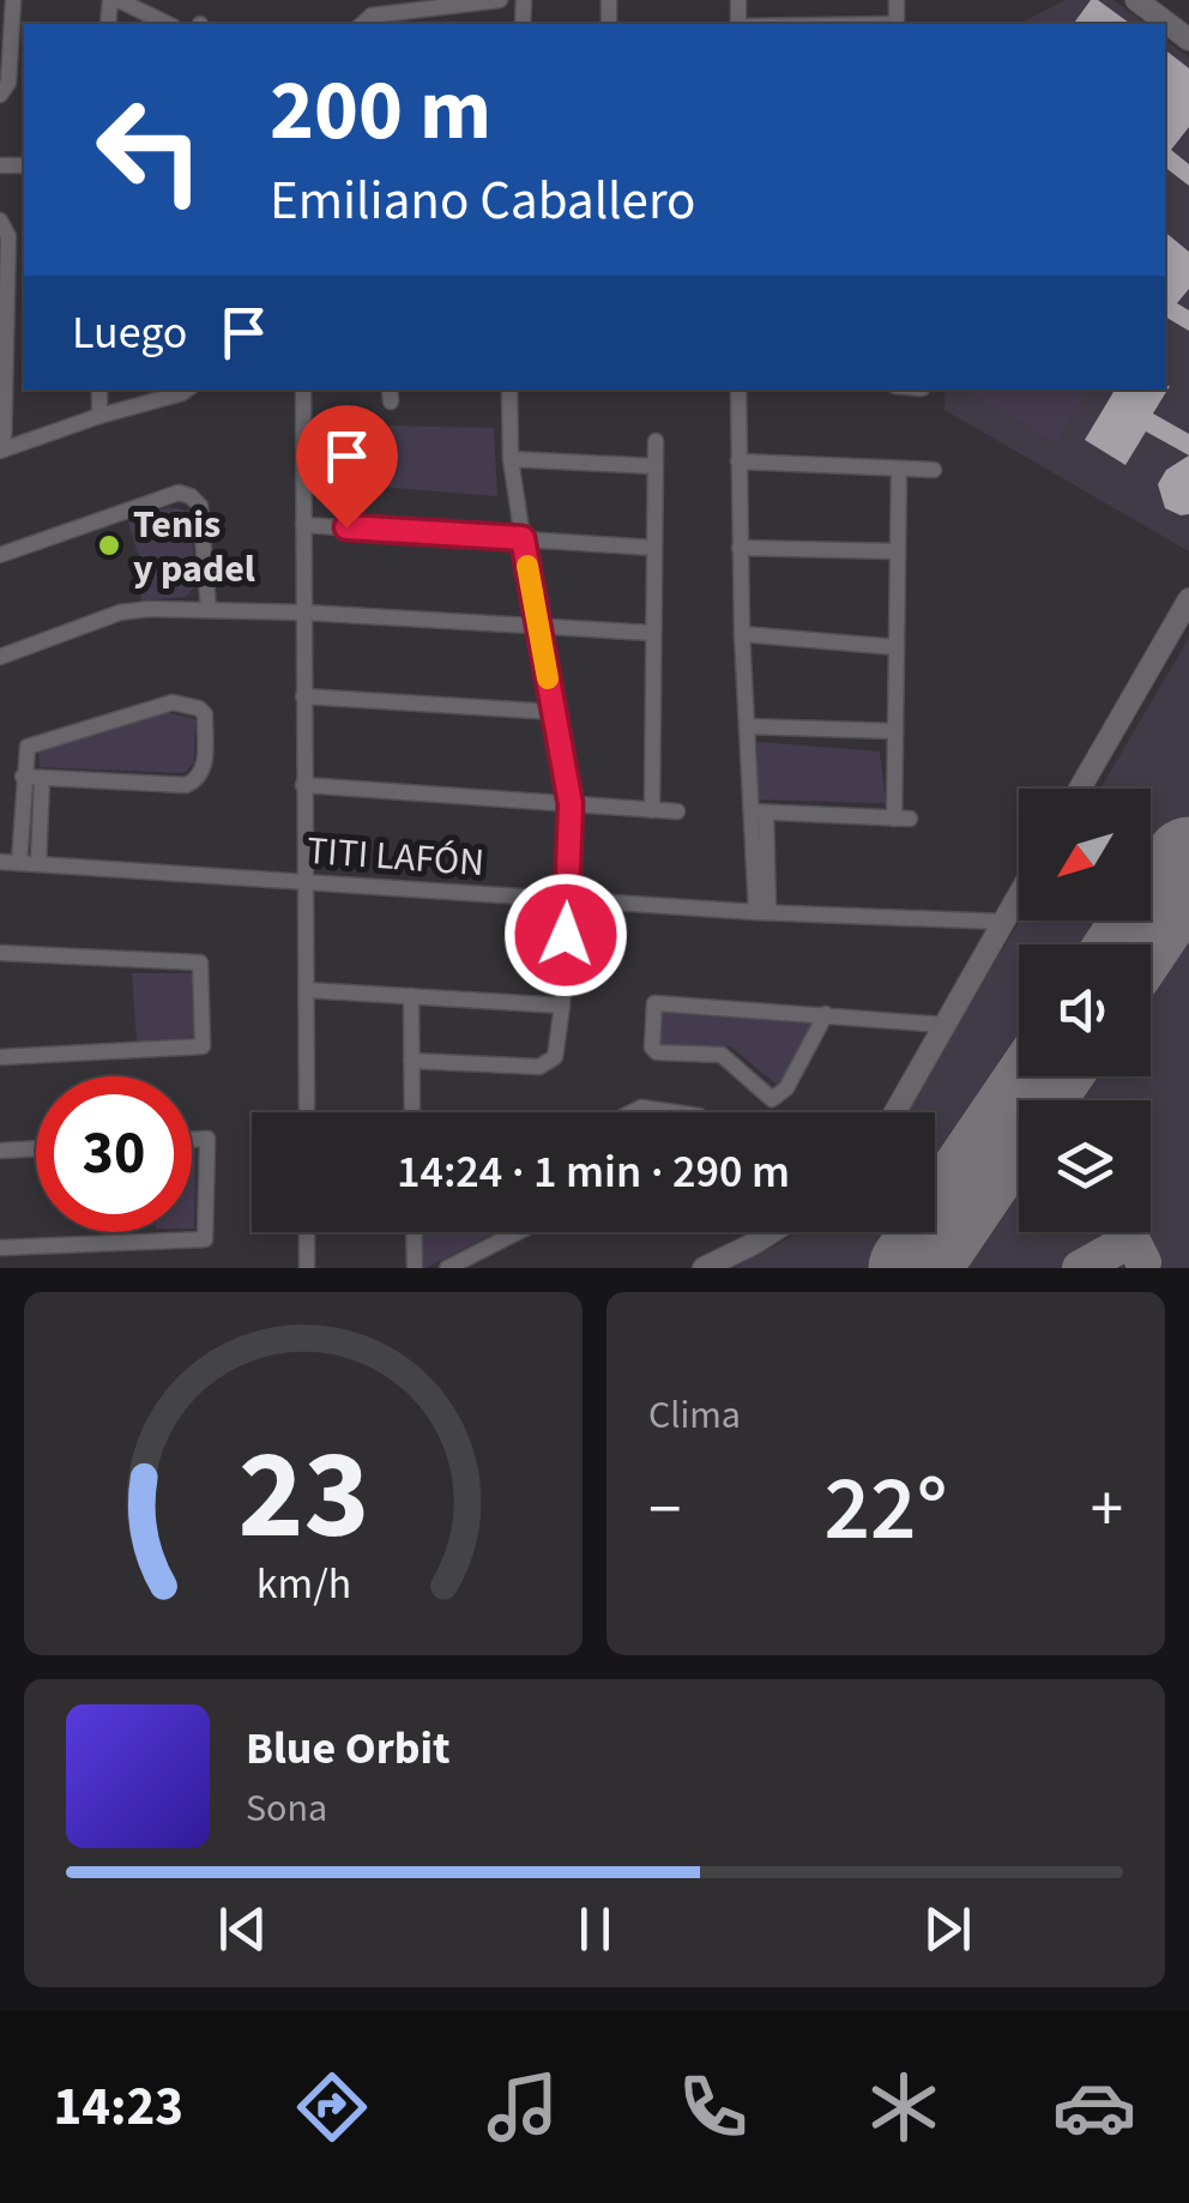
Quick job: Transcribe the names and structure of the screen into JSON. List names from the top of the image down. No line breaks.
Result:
{"streets":{"street":["TITI LAFÓN"]},"places":["Tenis y padel"],"north":"bottom left","page":{"turn":["200 m","Emiliano Caballero"],"then":"Luego","limit":"30","trip":"14:24 · 1 min · 290 m","tile":"Clima","heat":["−","22°","+"],"song":["Blue Orbit","Sona"],"tabs":"14:23","gauge":["23","km/h"]}}
